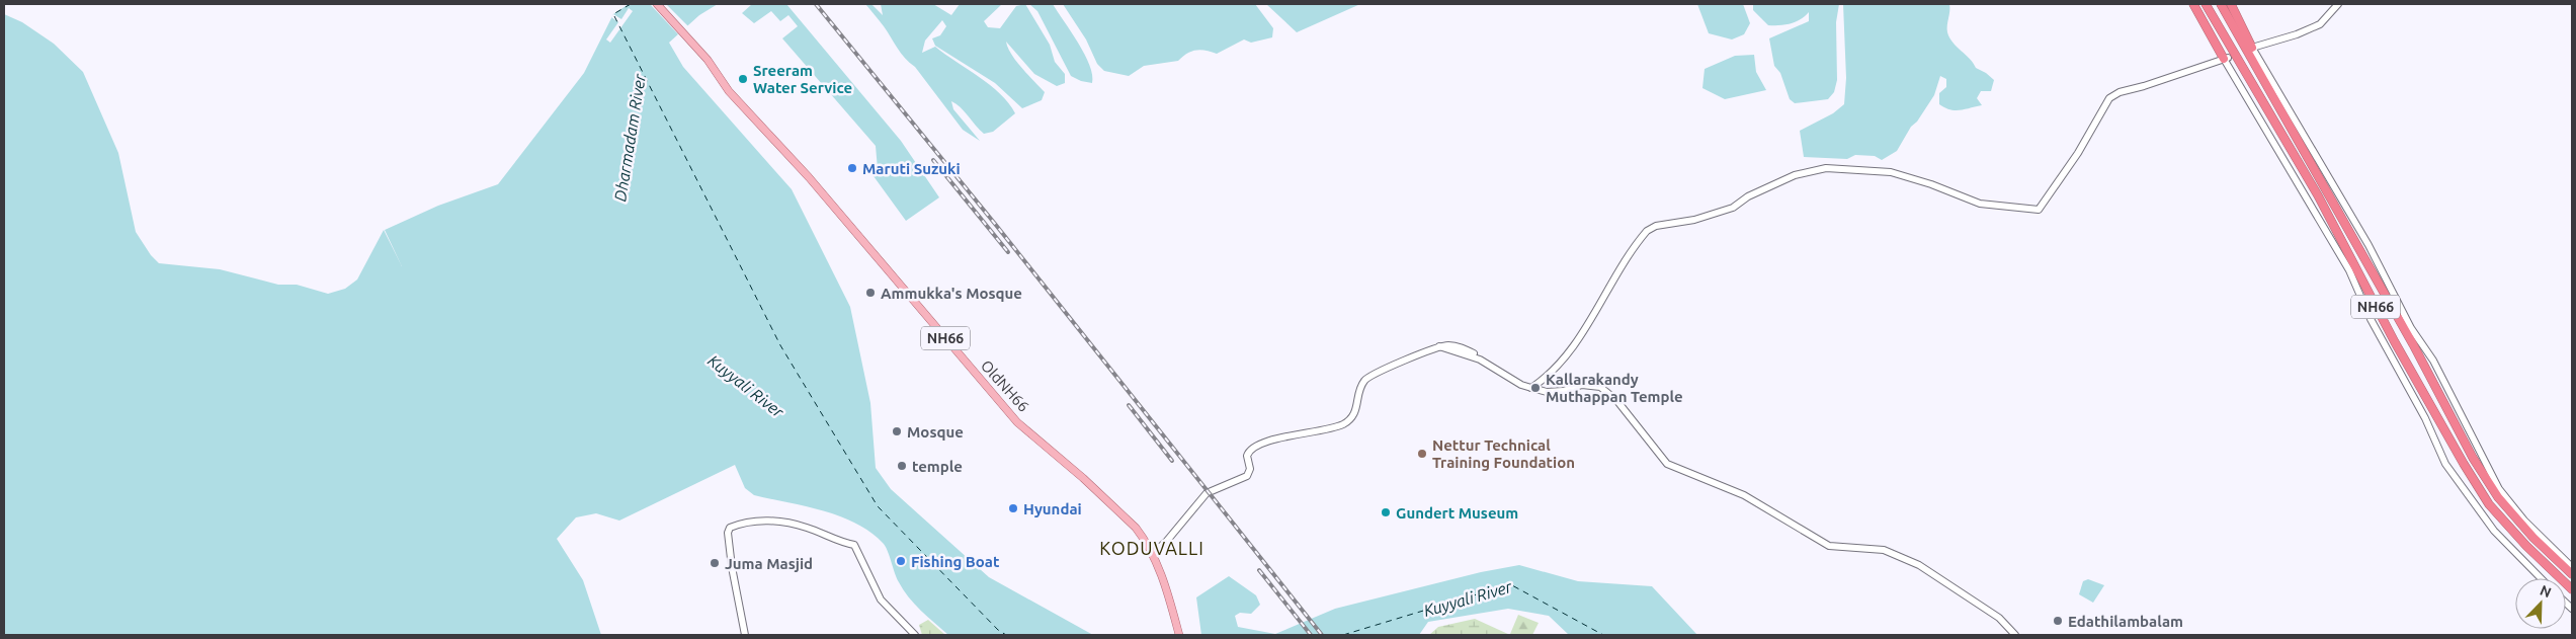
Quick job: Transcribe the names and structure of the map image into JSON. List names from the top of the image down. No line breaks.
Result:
{"streets":{"highway":["NH66"],"main road":["OldNH66"]},"districts":["KODUVALLI"],"water":["Dharmadam River","Kuyyali River"],"places":["Sreeram Water Service","Maruti Suzuki","Ammukka's Mosque","Kallarakandy Muthappan Temple","Mosque","Nettur Technical Training Foundation","temple","Hyundai","Gundert Museum","Fishing Boat","Juma Masjid","Edathilambalam"],"north":"top right"}
